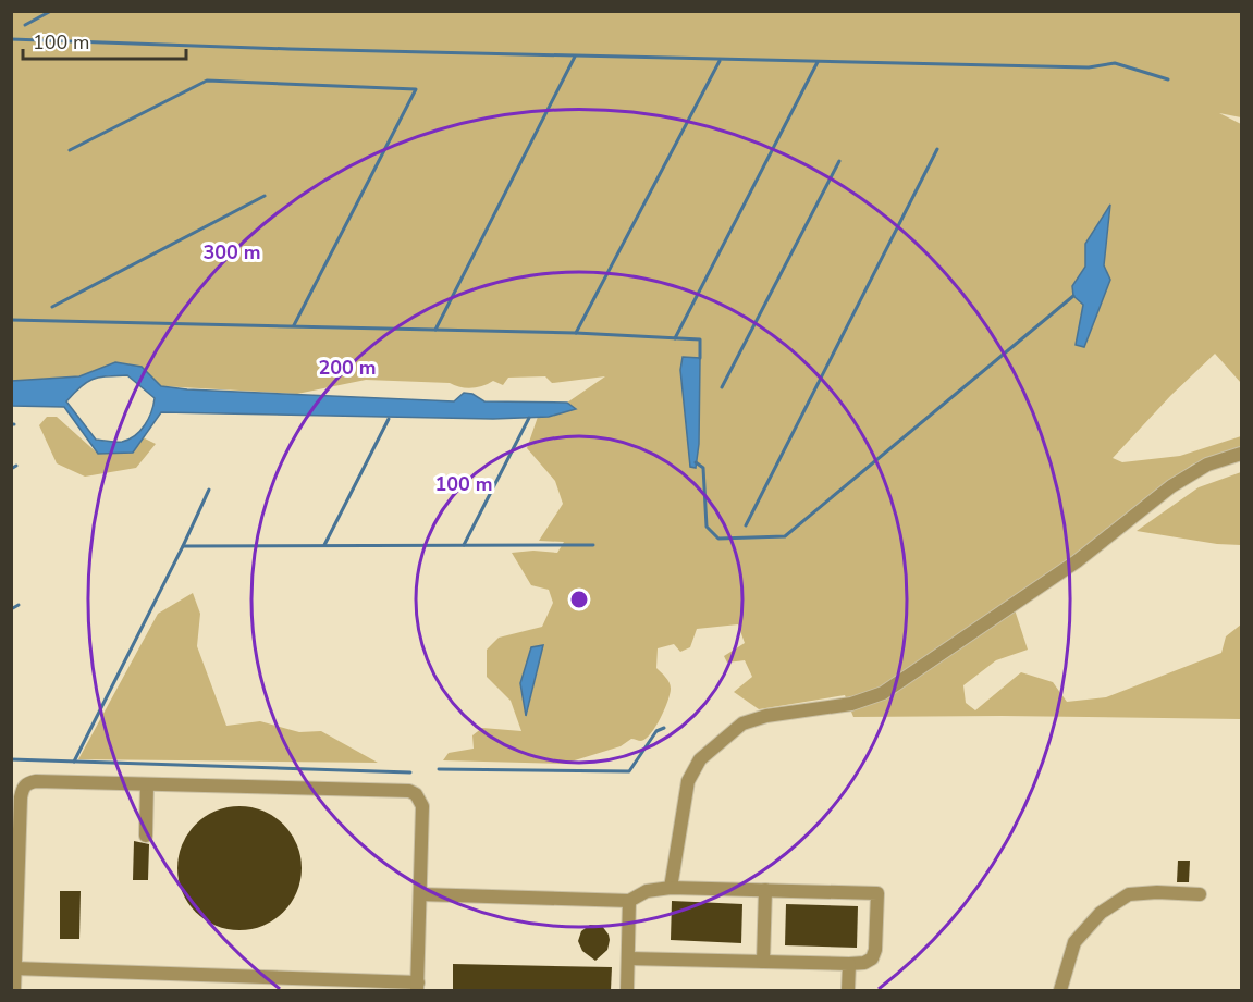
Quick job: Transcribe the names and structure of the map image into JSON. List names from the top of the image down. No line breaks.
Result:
{"scale_bar":"100 m","rings":["300 m","200 m","100 m"]}
